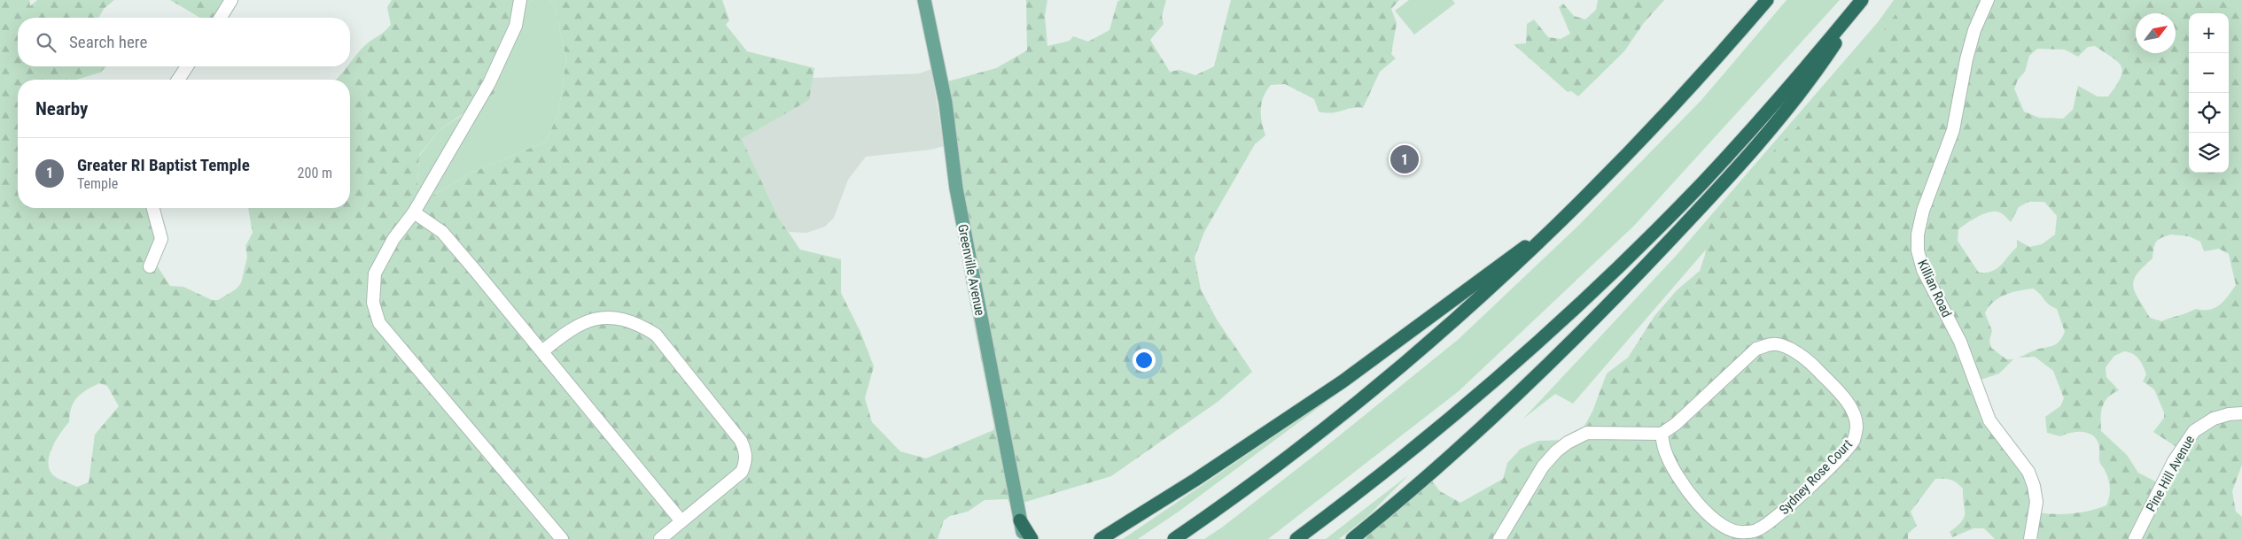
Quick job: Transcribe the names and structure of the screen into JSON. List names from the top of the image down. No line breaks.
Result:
{"streets":{"main road":["Greenville Avenue"],"street":["Killian Road","Pine Hill Avenue","Sydney Rose Court"]},"north":"top right","page":{"map_buttons":["+","−"],"search":"Search here","heading":"Nearby","list":[{"mark":"1","name":"Greater RI Baptist Temple","note":"Temple","value":"200 m"}],"pins":"1"}}
